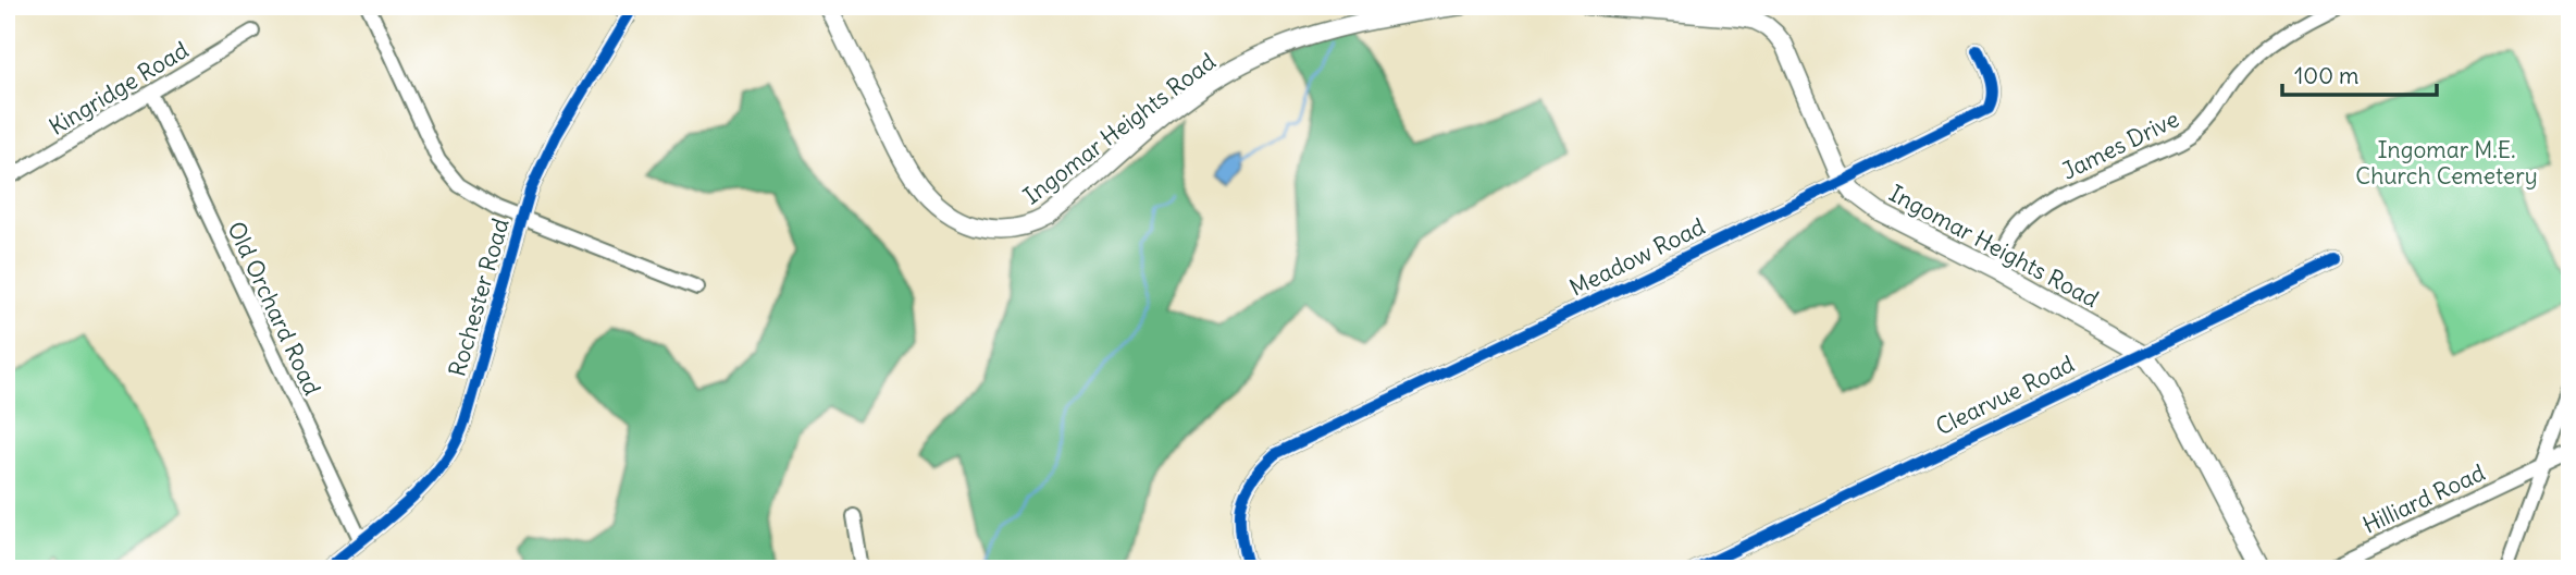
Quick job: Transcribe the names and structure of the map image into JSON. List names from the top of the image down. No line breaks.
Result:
{"streets":{"main road":["Ingomar Heights Road"],"street":["Kingridge Road","James Drive","Meadow Road","Rochester Road","Old Orchard Road","Clearvue Road","Hilliard Road"]},"crossings":[["Kingridge Road","Old Orchard Road"],["Ingomar Heights Road","James Drive"],["Ingomar Heights Road","Meadow Road"],["Ingomar Heights Road","Clearvue Road"],["Rochester Road","Old Orchard Road"]],"parks":["Ingomar M.E. Church Cemetery"],"scale_bar":"100 m"}
